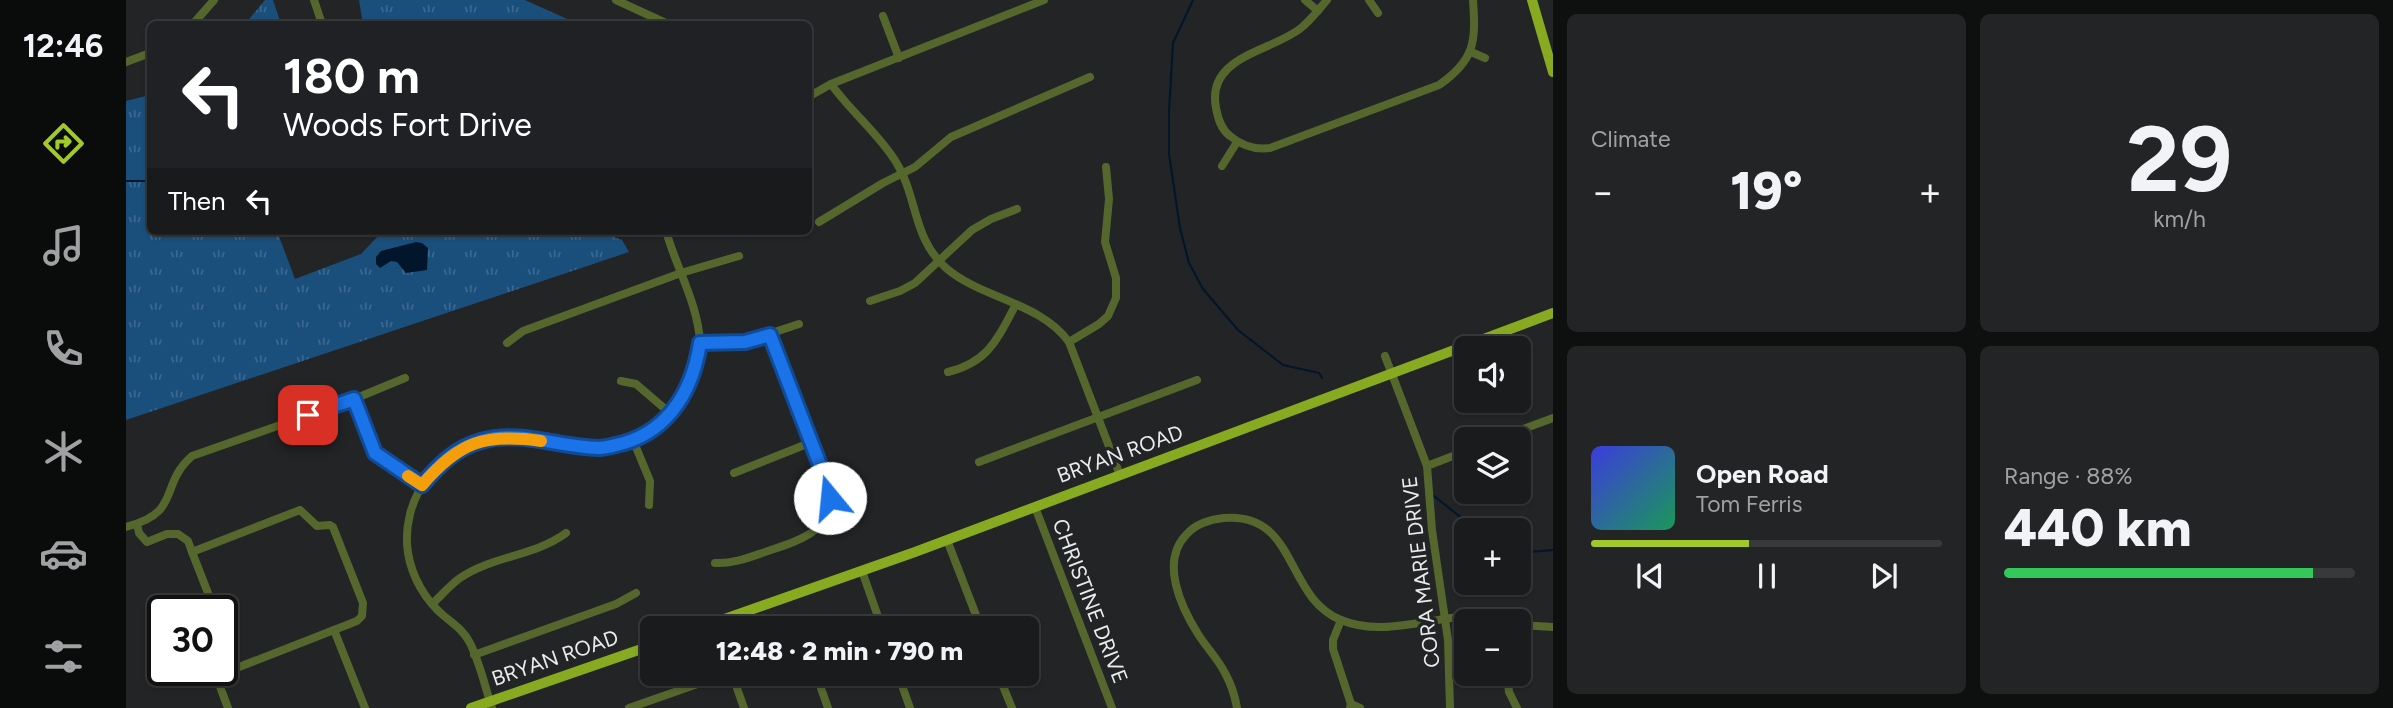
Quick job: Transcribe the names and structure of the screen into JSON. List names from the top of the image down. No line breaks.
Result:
{"streets":{"main road":["BRYAN ROAD"],"street":["CORA MARIE DRIVE","CHRISTINE DRIVE"]},"crossings":[["BRYAN ROAD","CORA MARIE DRIVE"],["BRYAN ROAD","CHRISTINE DRIVE"]],"page":{"tabs":"12:46","tile":["Climate",["29","km/h"],["Range · 88%","440 km"]],"turn":["180 m","Woods Fort Drive"],"heat":["−","19°","+"],"then":"Then","map_buttons":["+","−"],"song":["Open Road","Tom Ferris"],"limit":"30","trip":"12:48 · 2 min · 790 m"}}
